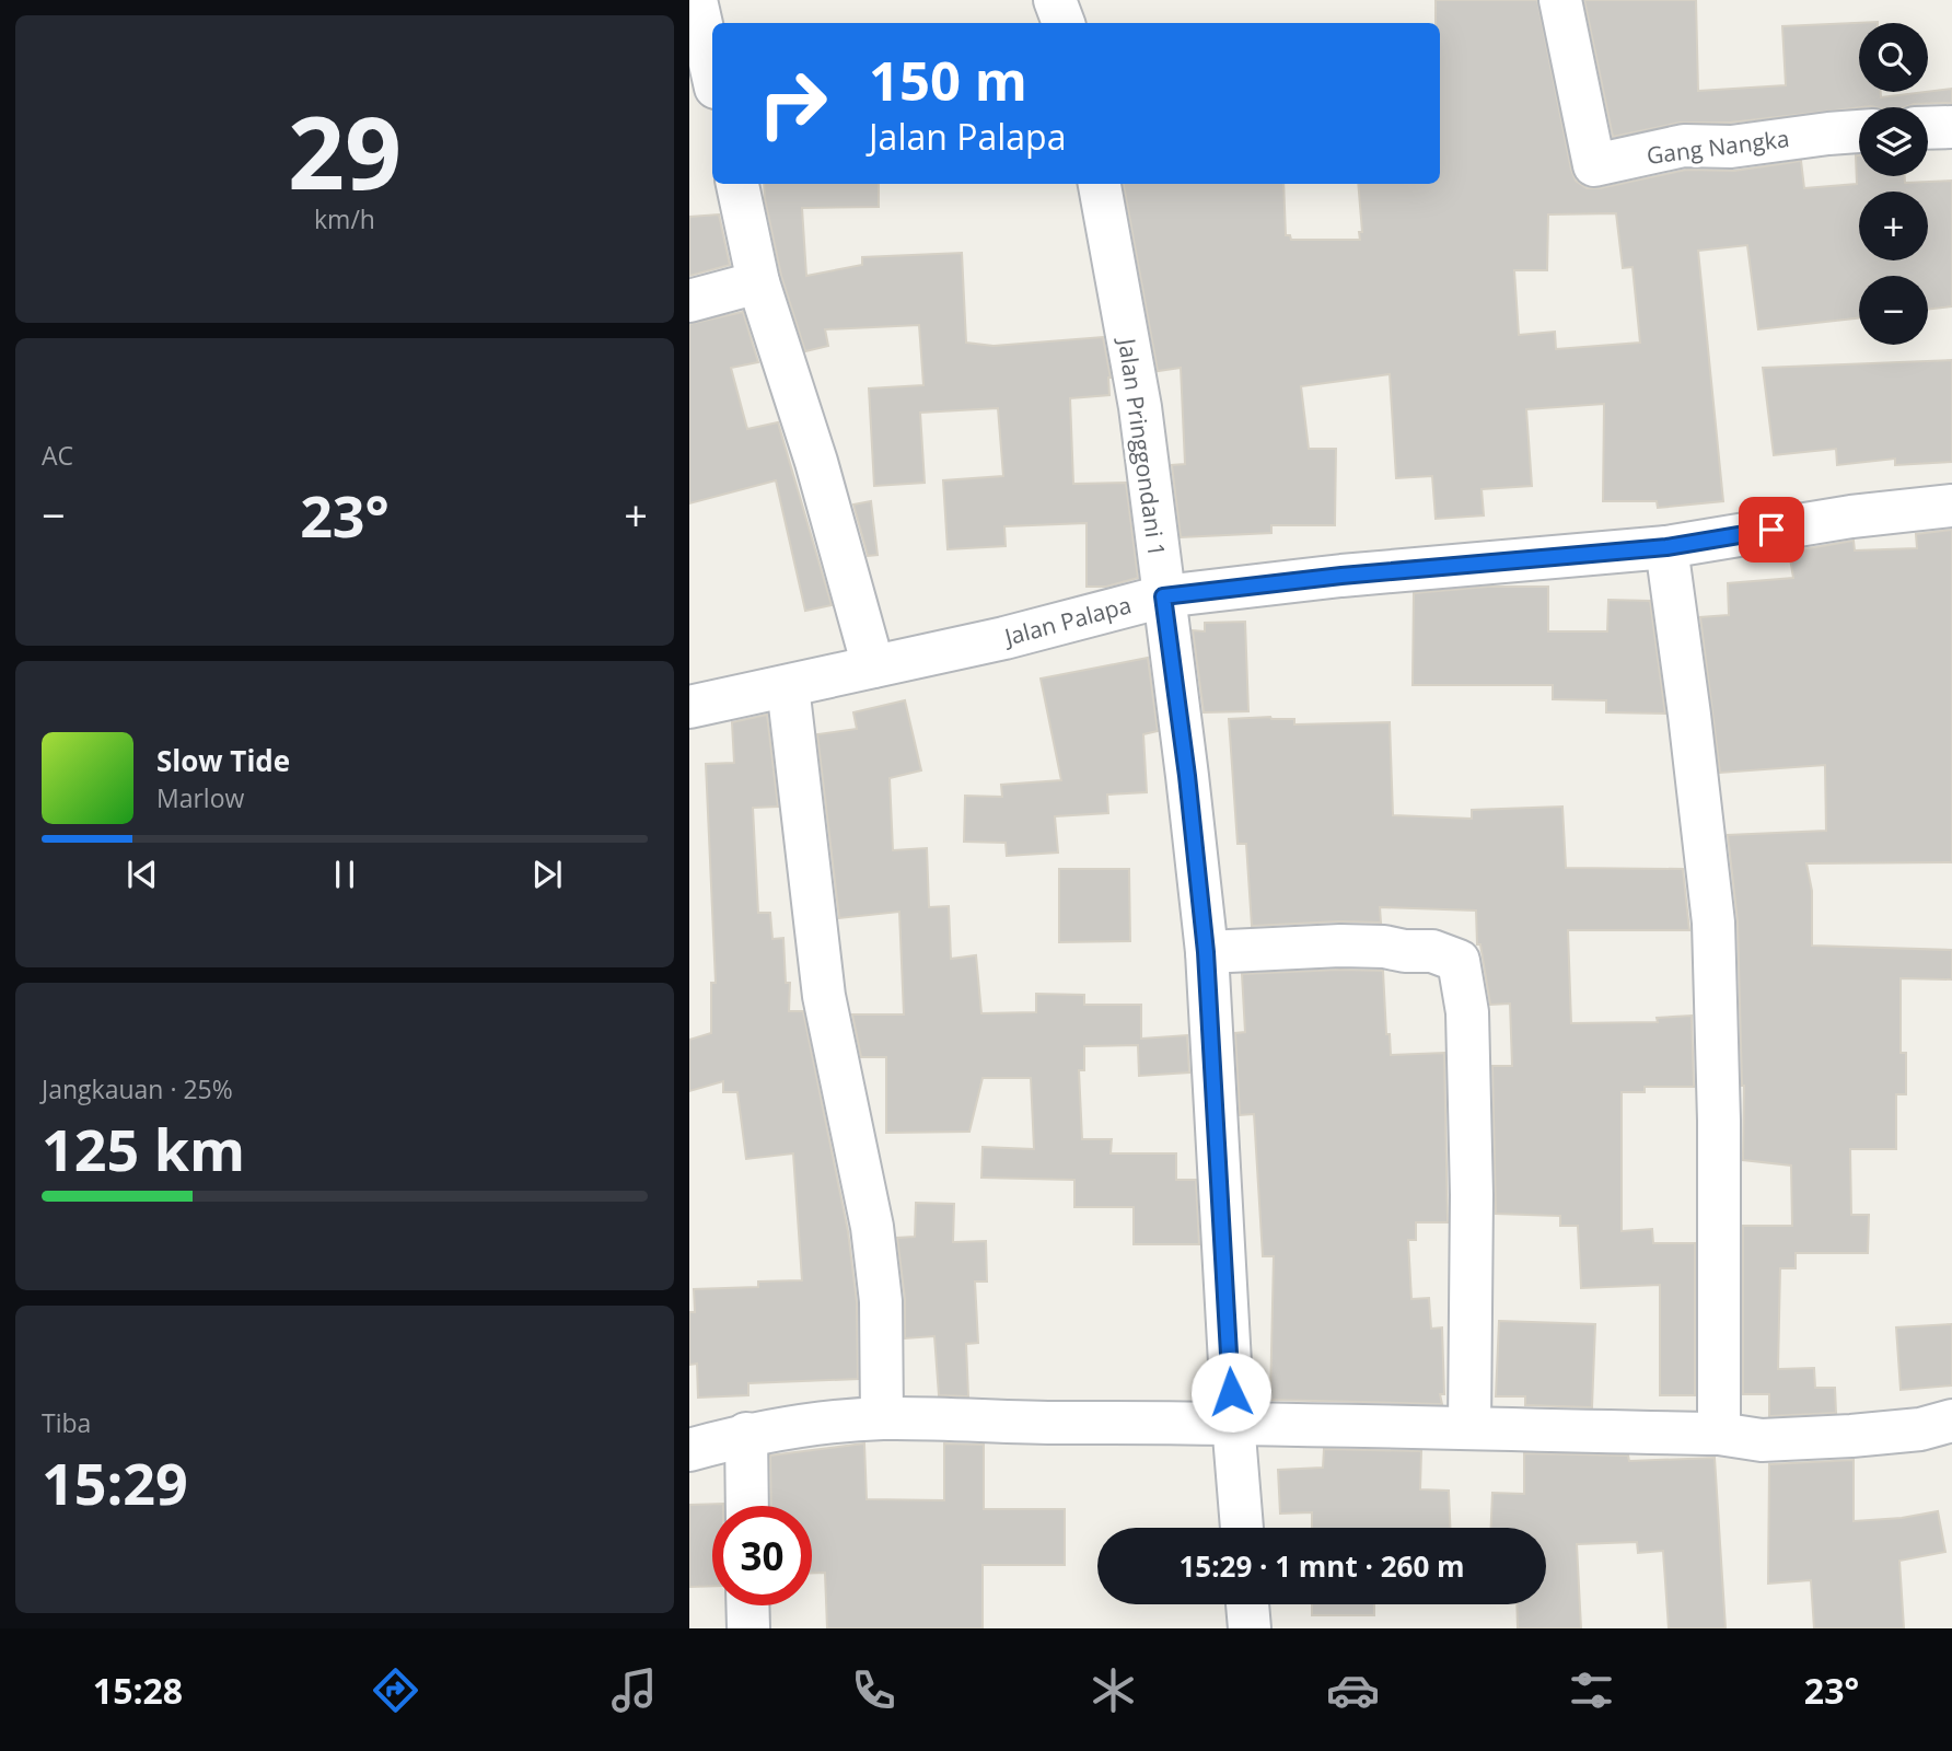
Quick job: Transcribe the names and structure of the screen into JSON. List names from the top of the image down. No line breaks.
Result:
{"streets":{"street":["Gang Nangka","Jalan Pringgondani 1","Jalan Palapa"]},"crossings":[["Jalan Pringgondani 1","Jalan Palapa"]],"page":{"tile":[["29","km/h"],"AC",["Jangkauan · 25%","125 km"],["Tiba","15:29"]],"map_buttons":["+","−"],"turn":["150 m","Jalan Palapa"],"heat":["−","23°","+"],"song":["Slow Tide","Marlow"],"limit":"30","trip":"15:29 · 1 mnt · 260 m","tabs":["15:28","23°"]}}
